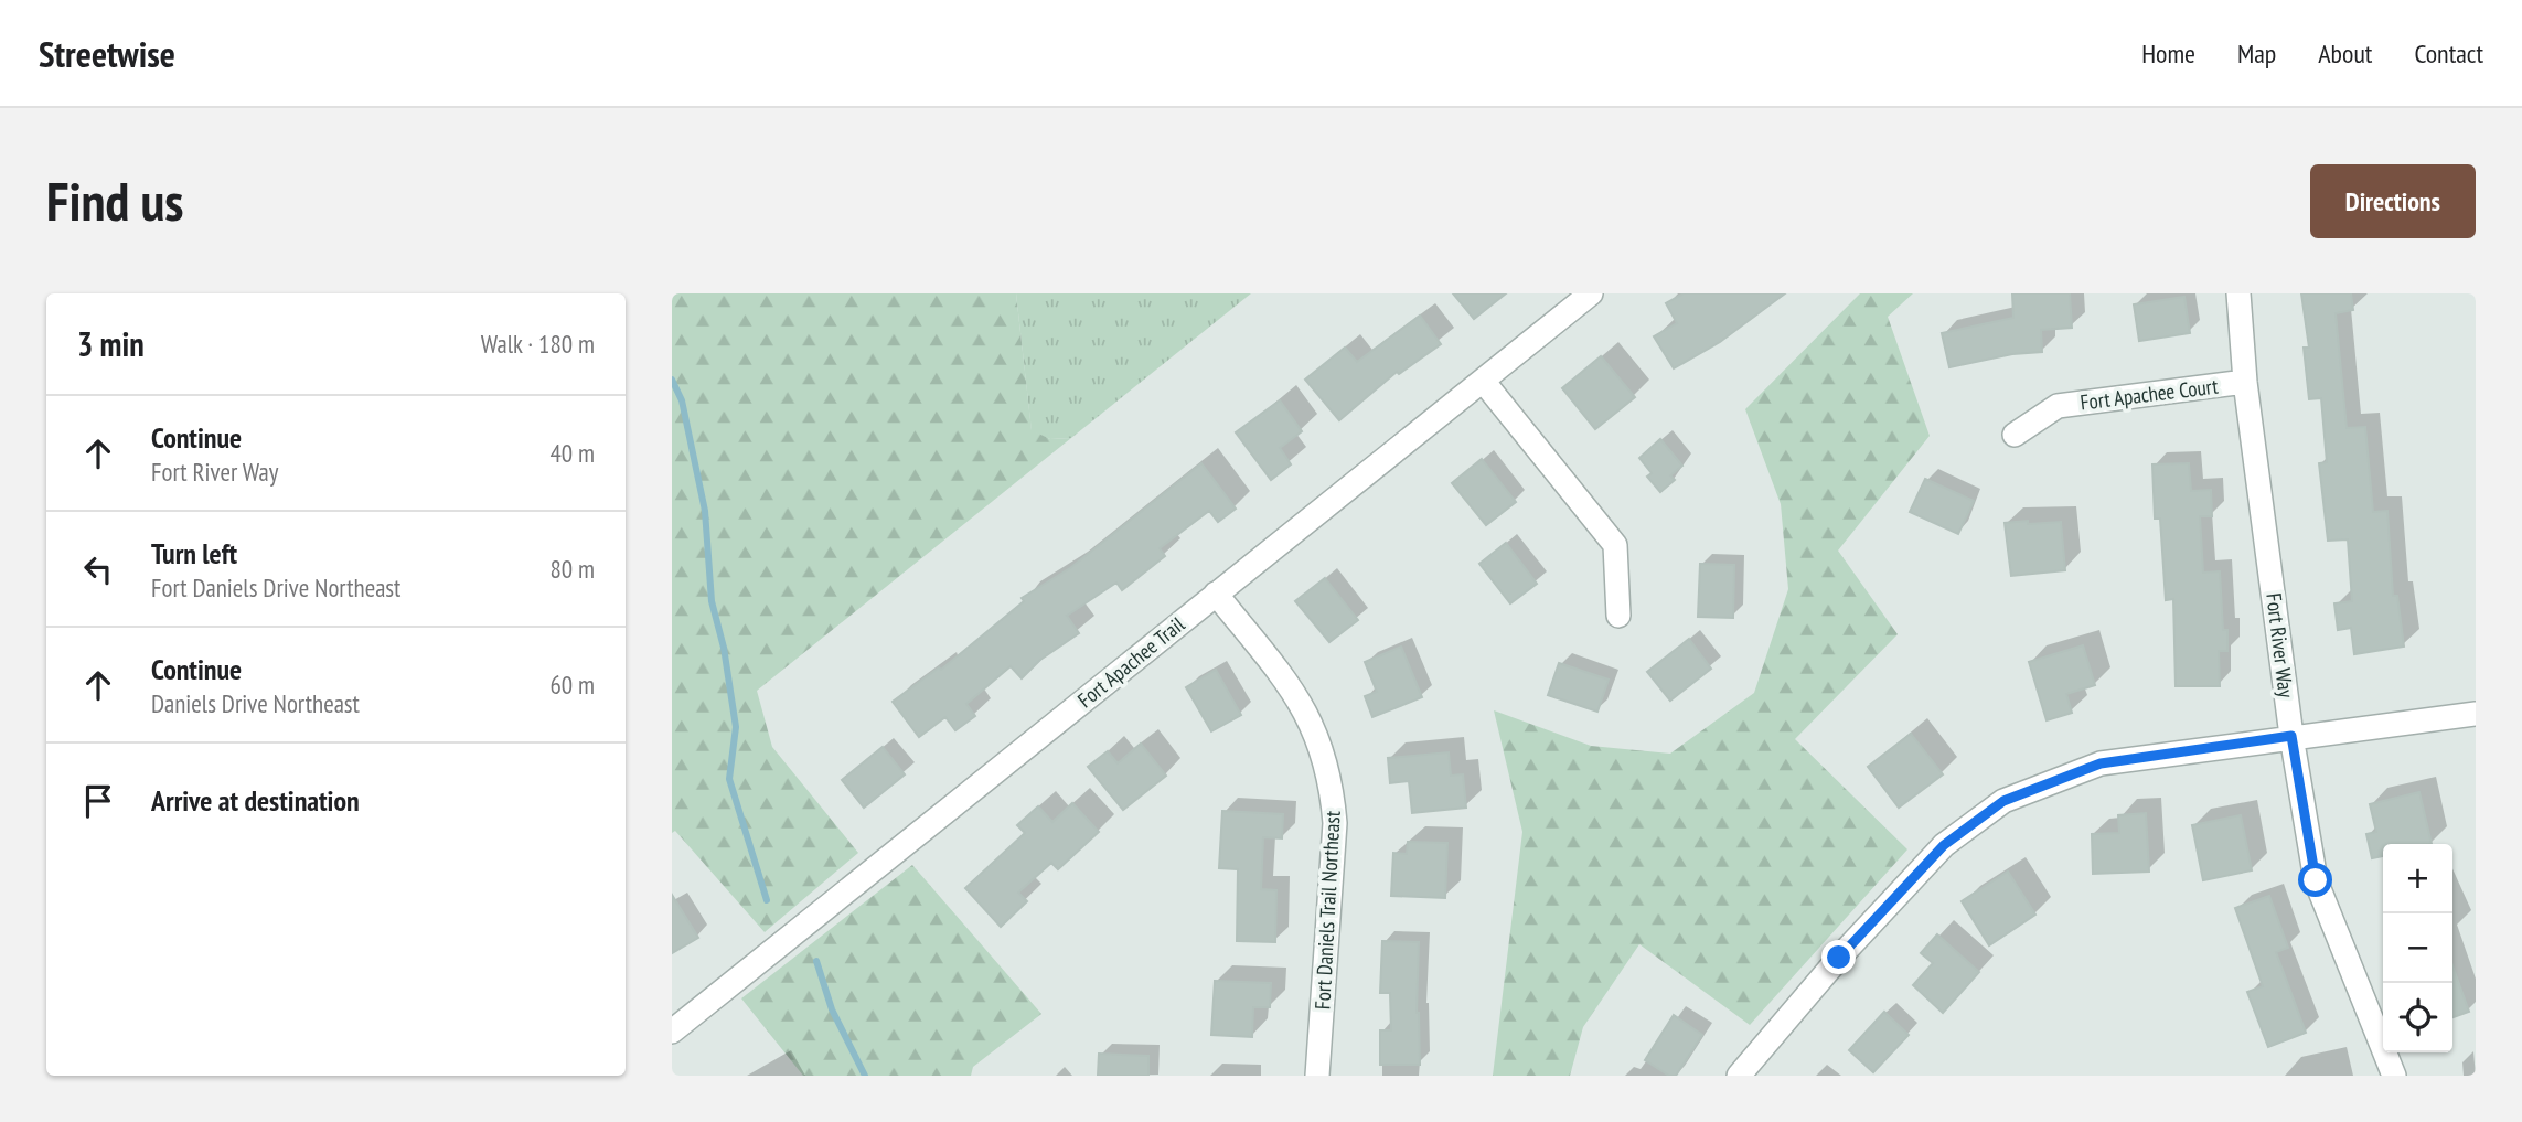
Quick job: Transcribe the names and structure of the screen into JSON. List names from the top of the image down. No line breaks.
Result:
{"streets":{"street":["Fort Apachee Court","Fort River Way","Fort Apachee Trail","Fort Daniels Trail Northeast"]},"crossings":[["Fort Apachee Court","Fort River Way"],["Fort Apachee Trail","Fort Daniels Trail Northeast"]],"page":{"header":"Streetwise","nav":["Home","Map","About","Contact"],"buttons":"Directions","title":"Find us","heading":["3 min","Walk · 180 m"],"list":[["Continue","Fort River Way","40 m"],["Turn left","Fort Daniels Drive Northeast","80 m"],["Continue","Daniels Drive Northeast","60 m"],"Arrive at destination"],"map_buttons":["+","−"]}}
